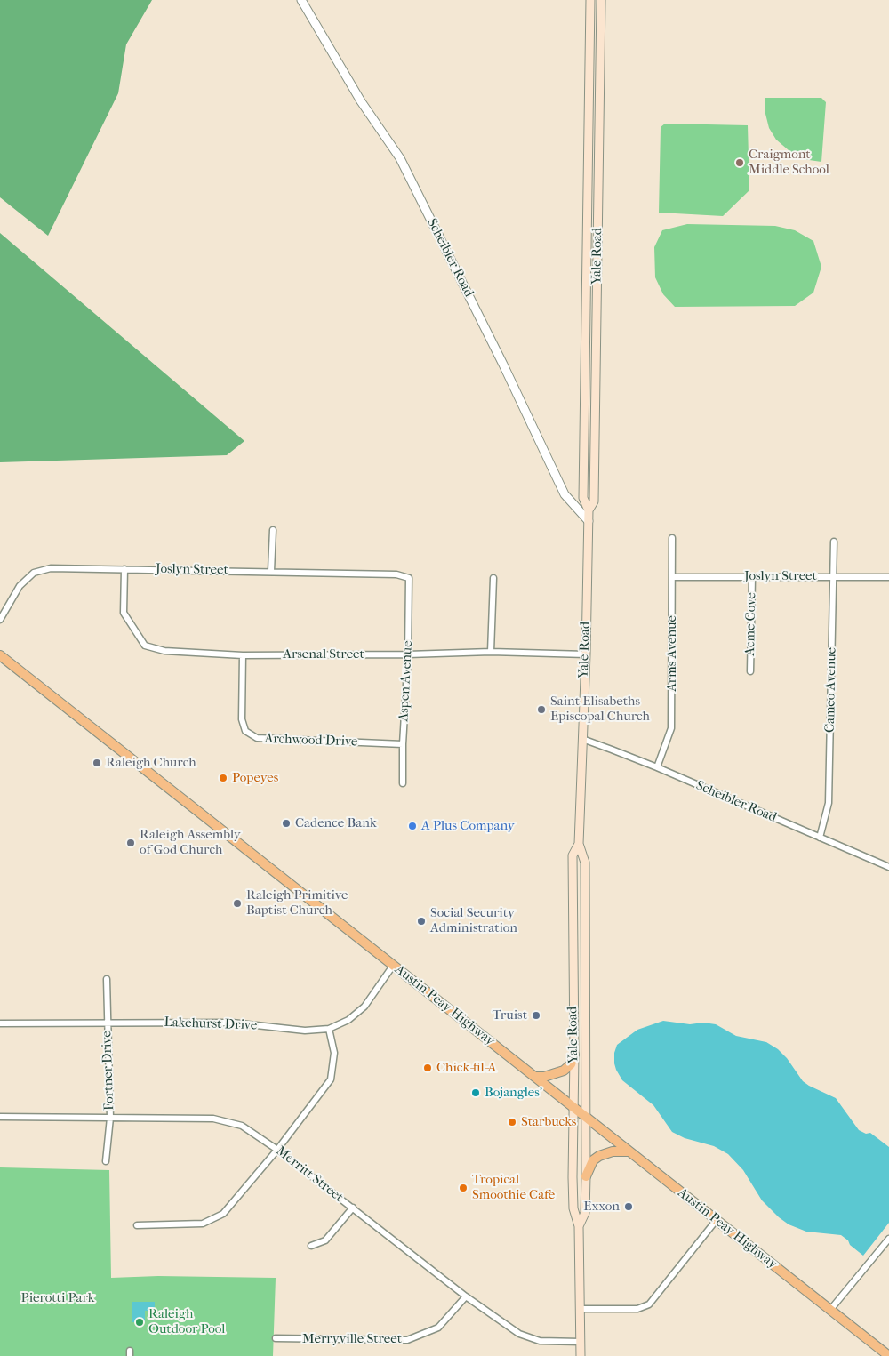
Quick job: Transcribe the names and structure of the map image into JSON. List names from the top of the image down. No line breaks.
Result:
{"streets":{"main road":["Yale Road","Austin Peay Highway"],"street":["Scheibler Road","Joslyn Street","Acme Cove","Arms Avenue","Arsenal Street","Aspen Avenue","Cameo Avenue","Archwood Drive","Lakehurst Drive","Fortner Drive","Merritt Street","Merryville Street"]},"crossings":[["Yale Road","Scheibler Road"],["Yale Road","Arsenal Street"],["Yale Road","Austin Peay Highway"],["Yale Road","Merritt Street"],["Scheibler Road","Arms Avenue"],["Scheibler Road","Cameo Avenue"],["Joslyn Street","Acme Cove"],["Joslyn Street","Arms Avenue"],["Joslyn Street","Arsenal Street"],["Joslyn Street","Aspen Avenue"],["Joslyn Street","Cameo Avenue"],["Arsenal Street","Aspen Avenue"],["Arsenal Street","Archwood Drive"],["Aspen Avenue","Archwood Drive"],["Austin Peay Highway","Lakehurst Drive"],["Lakehurst Drive","Fortner Drive"],["Fortner Drive","Merritt Street"],["Merritt Street","Merryville Street"]],"parks":["Pierotti Park"],"places":["Craigmont Middle School","Saint Elisabeths Episcopal Church","Raleigh Church","Popeyes","Cadence Bank","A Plus Company","Raleigh Assembly of God Church","Raleigh Primitive Baptist Church","Social Security Administration","Truist","Chick-fil-A","Bojangles'","Starbucks","Tropical Smoothie Cafe","Exxon","Raleigh Outdoor Pool"]}
